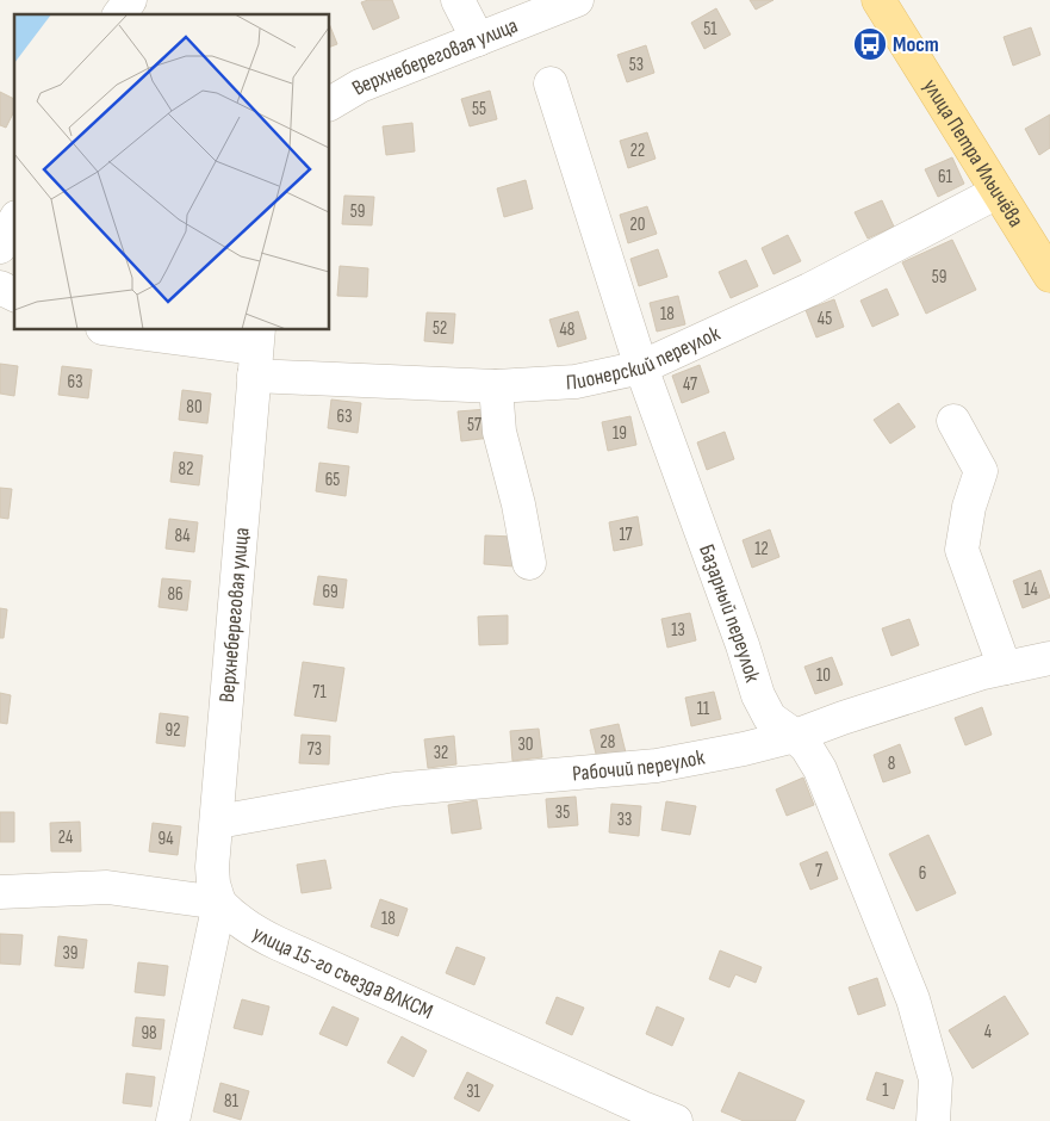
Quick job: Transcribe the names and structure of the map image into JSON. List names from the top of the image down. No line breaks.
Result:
{"streets":{"main road":["улица Петра Ильичёва"],"street":["Верхнебереговая улица","Пионерский переулок","Базарный переулок","Рабочий переулок","улица 15-го съезда ВЛКСМ"]},"crossings":[["Верхнебереговая улица","Пионерский переулок"],["Верхнебереговая улица","Рабочий переулок"],["Верхнебереговая улица","улица 15-го съезда ВЛКСМ"],["улица Петра Ильичёва","Пионерский переулок"],["Пионерский переулок","Базарный переулок"],["Базарный переулок","Рабочий переулок"]],"places":{"bus stop":["Мост"]},"house_numbers":["51","53","55","22","61","59","20","59","18","45","52","48","63","47","80","63","57","19","82","65","17","84","12","14","69","86","13","10","71","11","92","28","30","73","32","8","35","33","24","94","7","6","18","39","4","98","1","31","81"]}
